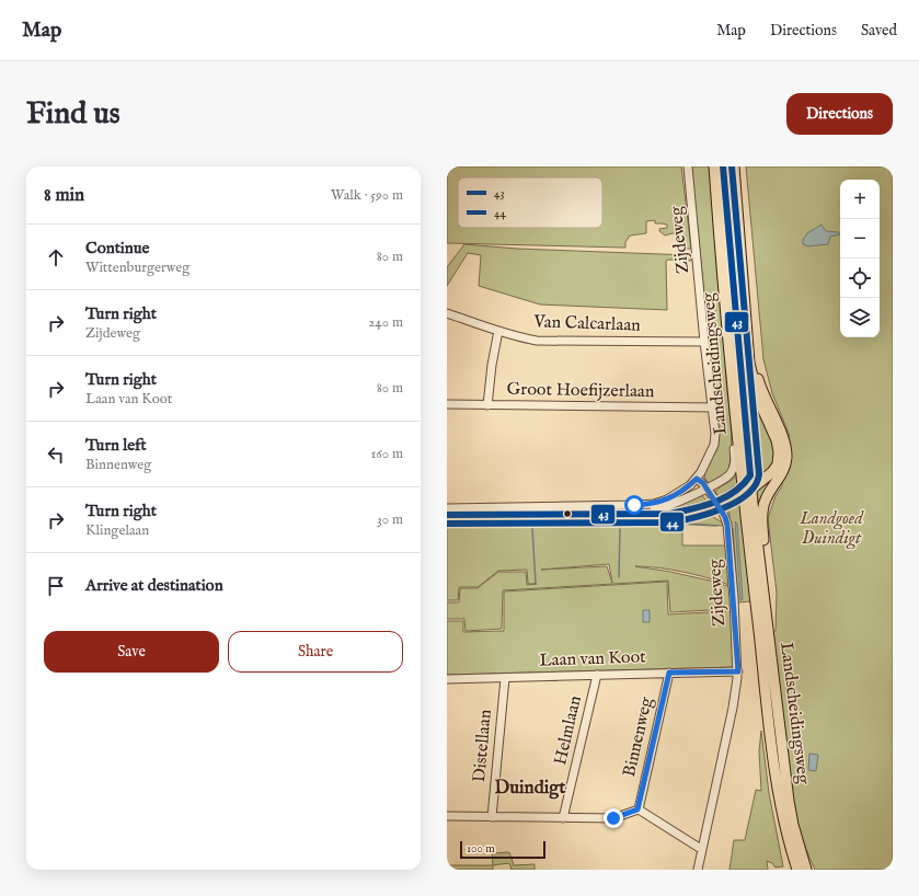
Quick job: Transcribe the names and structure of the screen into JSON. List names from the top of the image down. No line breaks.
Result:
{"streets":{"main road":["Landscheidingsweg"],"street":["Zijdeweg","Van Calcarlaan","Groot Hoefijzerlaan","Laan van Koot","Helmlaan","Binnenweg","Distellaan"]},"crossings":[["Zijdeweg","Van Calcarlaan"],["Zijdeweg","Groot Hoefijzerlaan"],["Zijdeweg","Laan van Koot"],["Laan van Koot","Helmlaan"],["Laan van Koot","Binnenweg"],["Laan van Koot","Distellaan"]],"districts":["Duindigt"],"parks":["Landgoed Duindigt"],"lines":["transit line 43","transit line 44"],"legend":["43","44"],"scale_bar":"100 m","page":{"header":"Map","nav":["Map","Directions","Saved"],"buttons":["Directions",["Save","Share"]],"title":"Find us","heading":["8 min","Walk · 590 m"],"map_buttons":["+","−"],"list":[["Continue","Wittenburgerweg","80 m"],["Turn right","Zijdeweg","240 m"],["Turn right","Laan van Koot","80 m"],["Turn left","Binnenweg","160 m"],["Turn right","Klingelaan","30 m"],"Arrive at destination"],"scale":"100 m"}}
